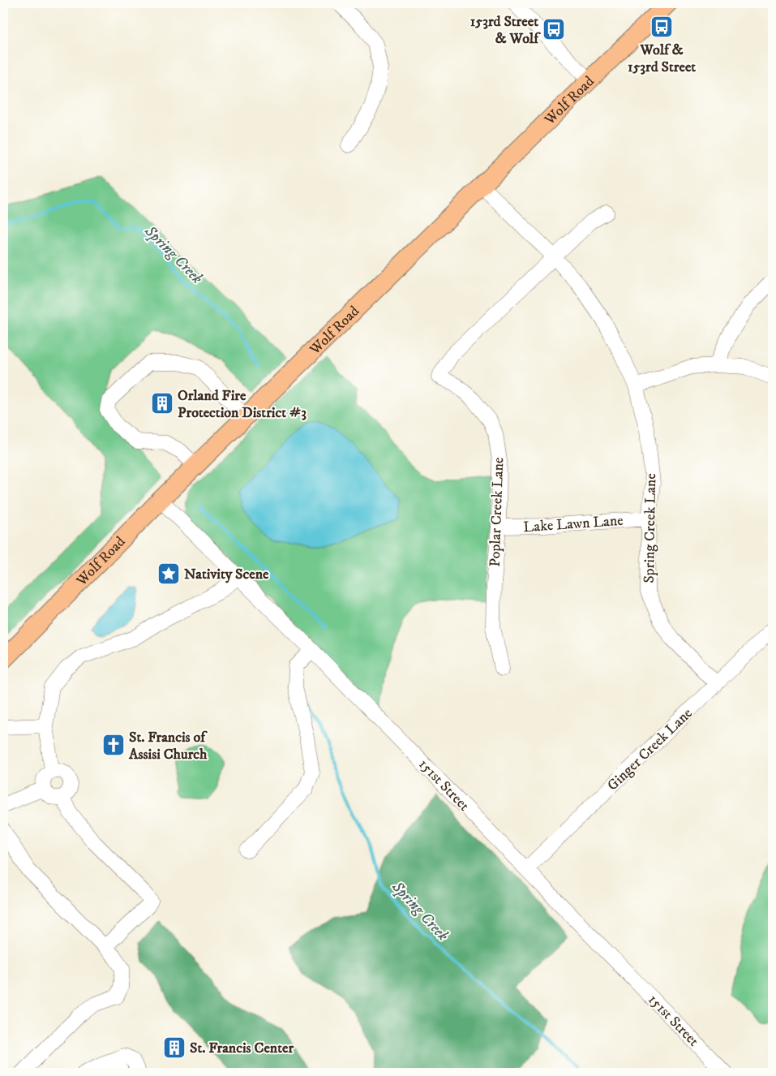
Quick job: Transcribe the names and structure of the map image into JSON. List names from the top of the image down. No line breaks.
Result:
{"streets":{"main road":["Wolf Road"],"street":["Poplar Creek Lane","Lake Lawn Lane","Spring Creek Lane","Ginger Creek Lane","151st Street"]},"crossings":[["Wolf Road","Spring Creek Lane"],["Wolf Road","151st Street"],["Poplar Creek Lane","Lake Lawn Lane"],["Poplar Creek Lane","Spring Creek Lane"],["Lake Lawn Lane","Spring Creek Lane"],["Spring Creek Lane","Ginger Creek Lane"],["Ginger Creek Lane","151st Street"]],"water":["Spring Creek"],"places":{"bus stop":["Wolf & 153rd Street","153rd Street & Wolf"],"building":["Orland Fire Protection District #3","St. Francis Center"],"place":["Nativity Scene"],"church":["St. Francis of Assisi Church"]}}
